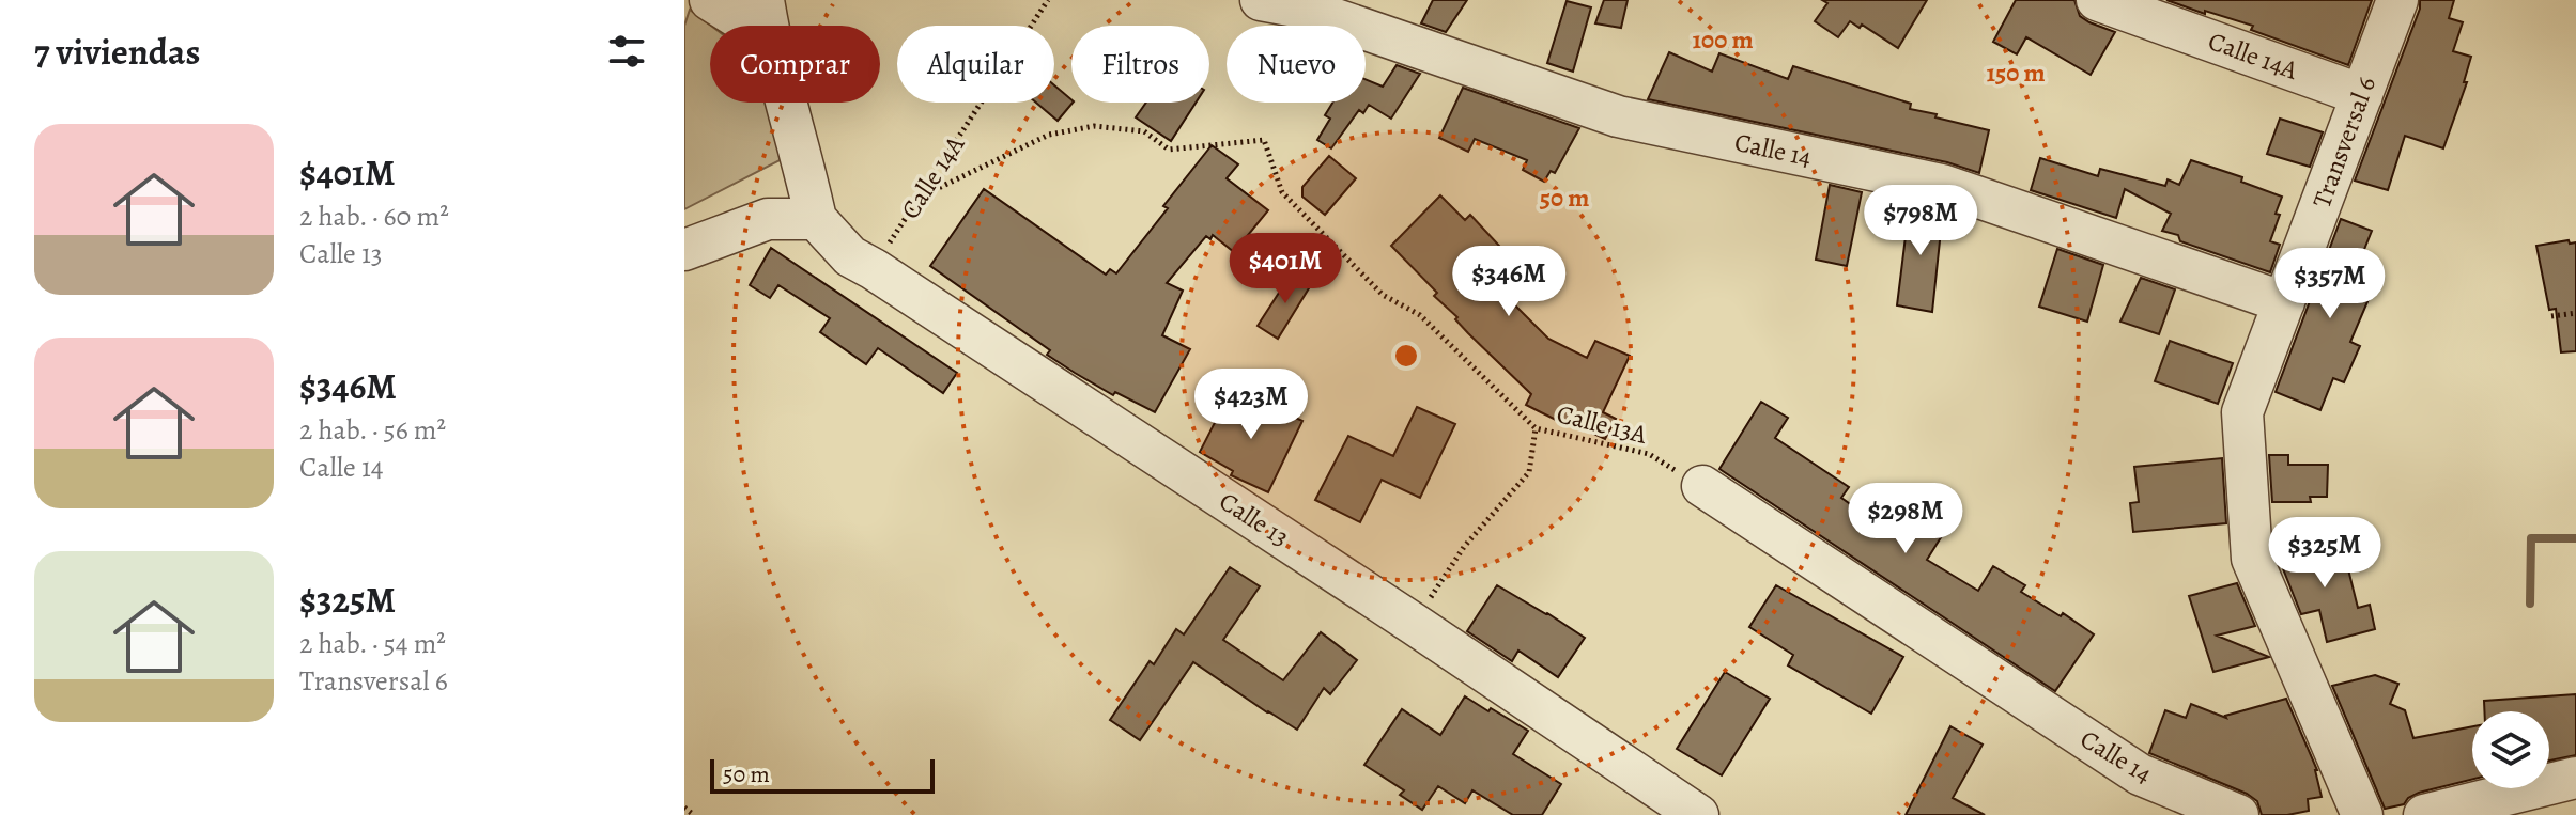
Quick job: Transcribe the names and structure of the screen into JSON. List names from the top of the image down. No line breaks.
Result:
{"streets":{"street":["Calle 14A","Transversal 6","Calle 14","Calle 13"],"path":["Calle 13A"]},"crossings":[["Calle 14A","Transversal 6"],["Calle 14A","Calle 13"],["Transversal 6","Calle 14"],["Calle 14","Calle 13A"]],"scale_bar":"50 m","page":{"heading":"7 viviendas","chip":["Comprar","Alquilar","Filtros","Nuevo"],"list":[{"name":"$401M","note":"2 hab. · 60 m² · Calle 13"},{"name":"$346M","note":"2 hab. · 56 m² · Calle 14"},{"name":"$325M","note":"2 hab. · 54 m² · Transversal 6"}],"price":["$798M","$401M","$346M","$357M","$423M","$298M","$325M"],"scale":"50 m"},"rings":["100 m","150 m","50 m"]}
